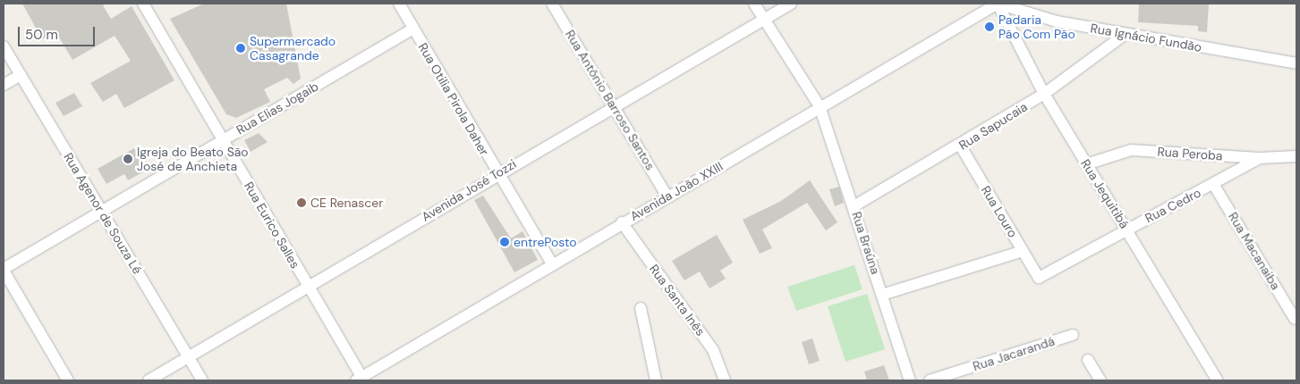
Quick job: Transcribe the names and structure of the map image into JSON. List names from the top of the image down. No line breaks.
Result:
{"streets":{"street":["Rua Ignácio Fundão","Rua Otilia Pirola Daher","Rua Antônio Barroso Santos","Rua Elias Jogaib","Rua Sapucaia","Rua Peroba","Avenida José Tozzi","Avenida João XXIII","Rua Jequitibá","Rua Cedro","Rua Louro","Rua Agenor de Souza Lé","Rua Eurico Salles","Rua Braúna","Rua Macanaiba","Rua Santa Inês","Rua Jacarandá"]},"crossings":[["Rua Ignácio Fundão","Rua Sapucaia"],["Rua Ignácio Fundão","Avenida João XXIII"],["Rua Ignácio Fundão","Rua Jequitibá"],["Rua Otilia Pirola Daher","Rua Elias Jogaib"],["Rua Otilia Pirola Daher","Avenida José Tozzi"],["Rua Otilia Pirola Daher","Avenida João XXIII"],["Rua Antônio Barroso Santos","Avenida José Tozzi"],["Rua Antônio Barroso Santos","Avenida João XXIII"],["Rua Elias Jogaib","Rua Agenor de Souza Lé"],["Rua Elias Jogaib","Rua Eurico Salles"],["Rua Sapucaia","Rua Jequitibá"],["Rua Sapucaia","Rua Louro"],["Rua Sapucaia","Rua Braúna"],["Rua Peroba","Rua Jequitibá"],["Rua Peroba","Rua Cedro"],["Avenida José Tozzi","Rua Agenor de Souza Lé"],["Avenida José Tozzi","Rua Eurico Salles"],["Avenida José Tozzi","Rua Braúna"],["Avenida João XXIII","Rua Jequitibá"],["Avenida João XXIII","Rua Eurico Salles"],["Avenida João XXIII","Rua Braúna"],["Avenida João XXIII","Rua Santa Inês"],["Rua Jequitibá","Rua Cedro"],["Rua Cedro","Rua Louro"],["Rua Cedro","Rua Macanaiba"]],"places":["Padaria Pão Com Pão","Supermercado Casagrande","Igreja do Beato São José de Anchieta","CE Renascer","entrePosto"],"scale_bar":"50 m"}
